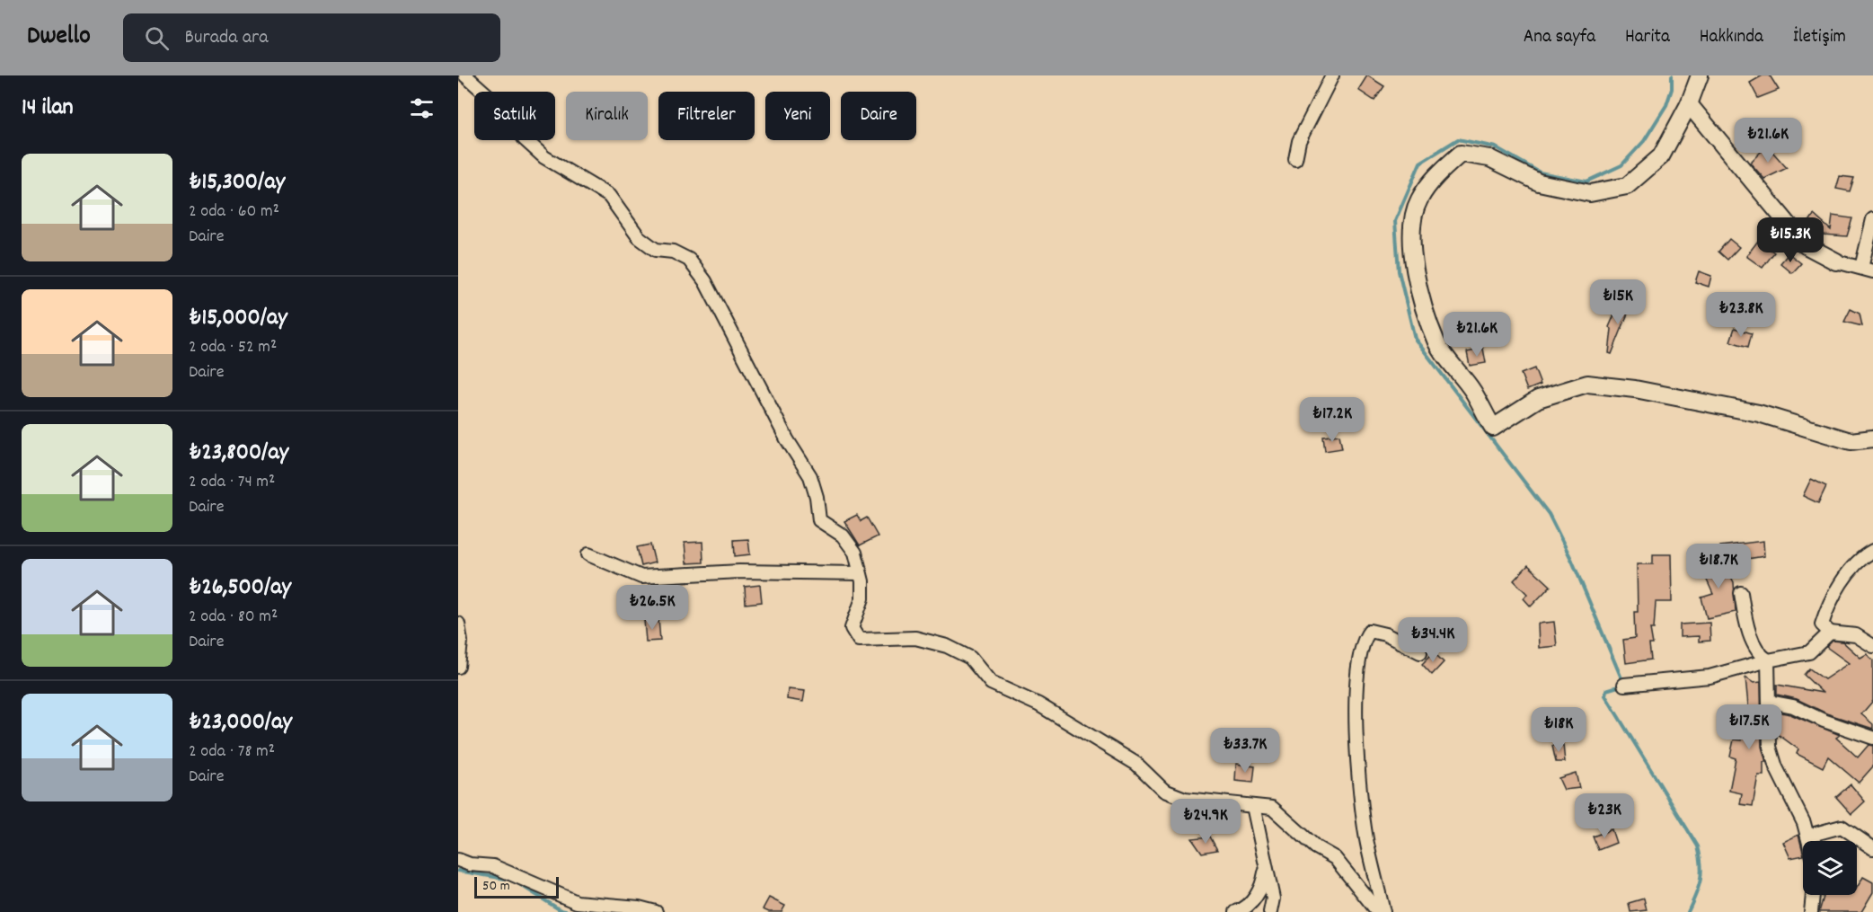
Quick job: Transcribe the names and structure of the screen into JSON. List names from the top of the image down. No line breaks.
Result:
{"scale_bar":"50 m","page":{"header":"Dwello","search":"Burada ara","nav":["Ana sayfa","Harita","Hakkında","İletişim"],"heading":"14 ilan","chip":["Satılık","Kiralık","Filtreler","Yeni","Daire"],"price":["₺21.6K","₺15.3K","₺15K","₺23.8K","₺21.6K","₺17.2K","₺18.7K","₺26.5K","₺34.4K","₺17.5K","₺18K","₺33.7K","₺23K","₺24.9K"],"list":[{"name":"₺15,300/ay","note":"2 oda · 60 m² · Daire"},{"name":"₺15,000/ay","note":"2 oda · 52 m² · Daire"},{"name":"₺23,800/ay","note":"2 oda · 74 m² · Daire"},{"name":"₺26,500/ay","note":"2 oda · 80 m² · Daire"},{"name":"₺23,000/ay","note":"2 oda · 78 m² · Daire"}],"scale":"50 m"}}
